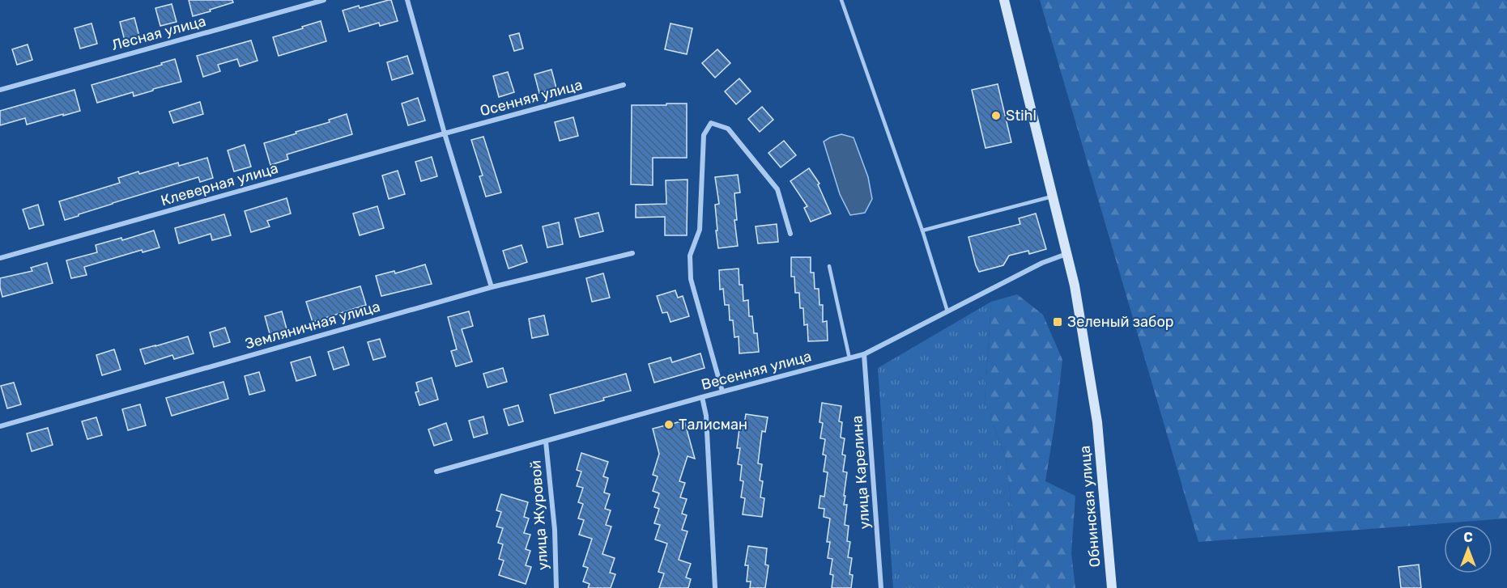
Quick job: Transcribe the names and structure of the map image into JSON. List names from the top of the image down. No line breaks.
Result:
{"streets":{"street":["Лесная улица","Осенняя улица","Клеверная улица","Земляничная улица","Весенняя улица","улица Карелина","Обнинская улица","улица Журовой"]},"crossings":[["Осенняя улица","Клеверная улица"],["Весенняя улица","улица Карелина"],["Весенняя улица","Обнинская улица"],["Весенняя улица","улица Журовой"]],"places":{"other":["Stihl","Талисман"],"transit":["Зеленый забор"]},"north":"top"}
